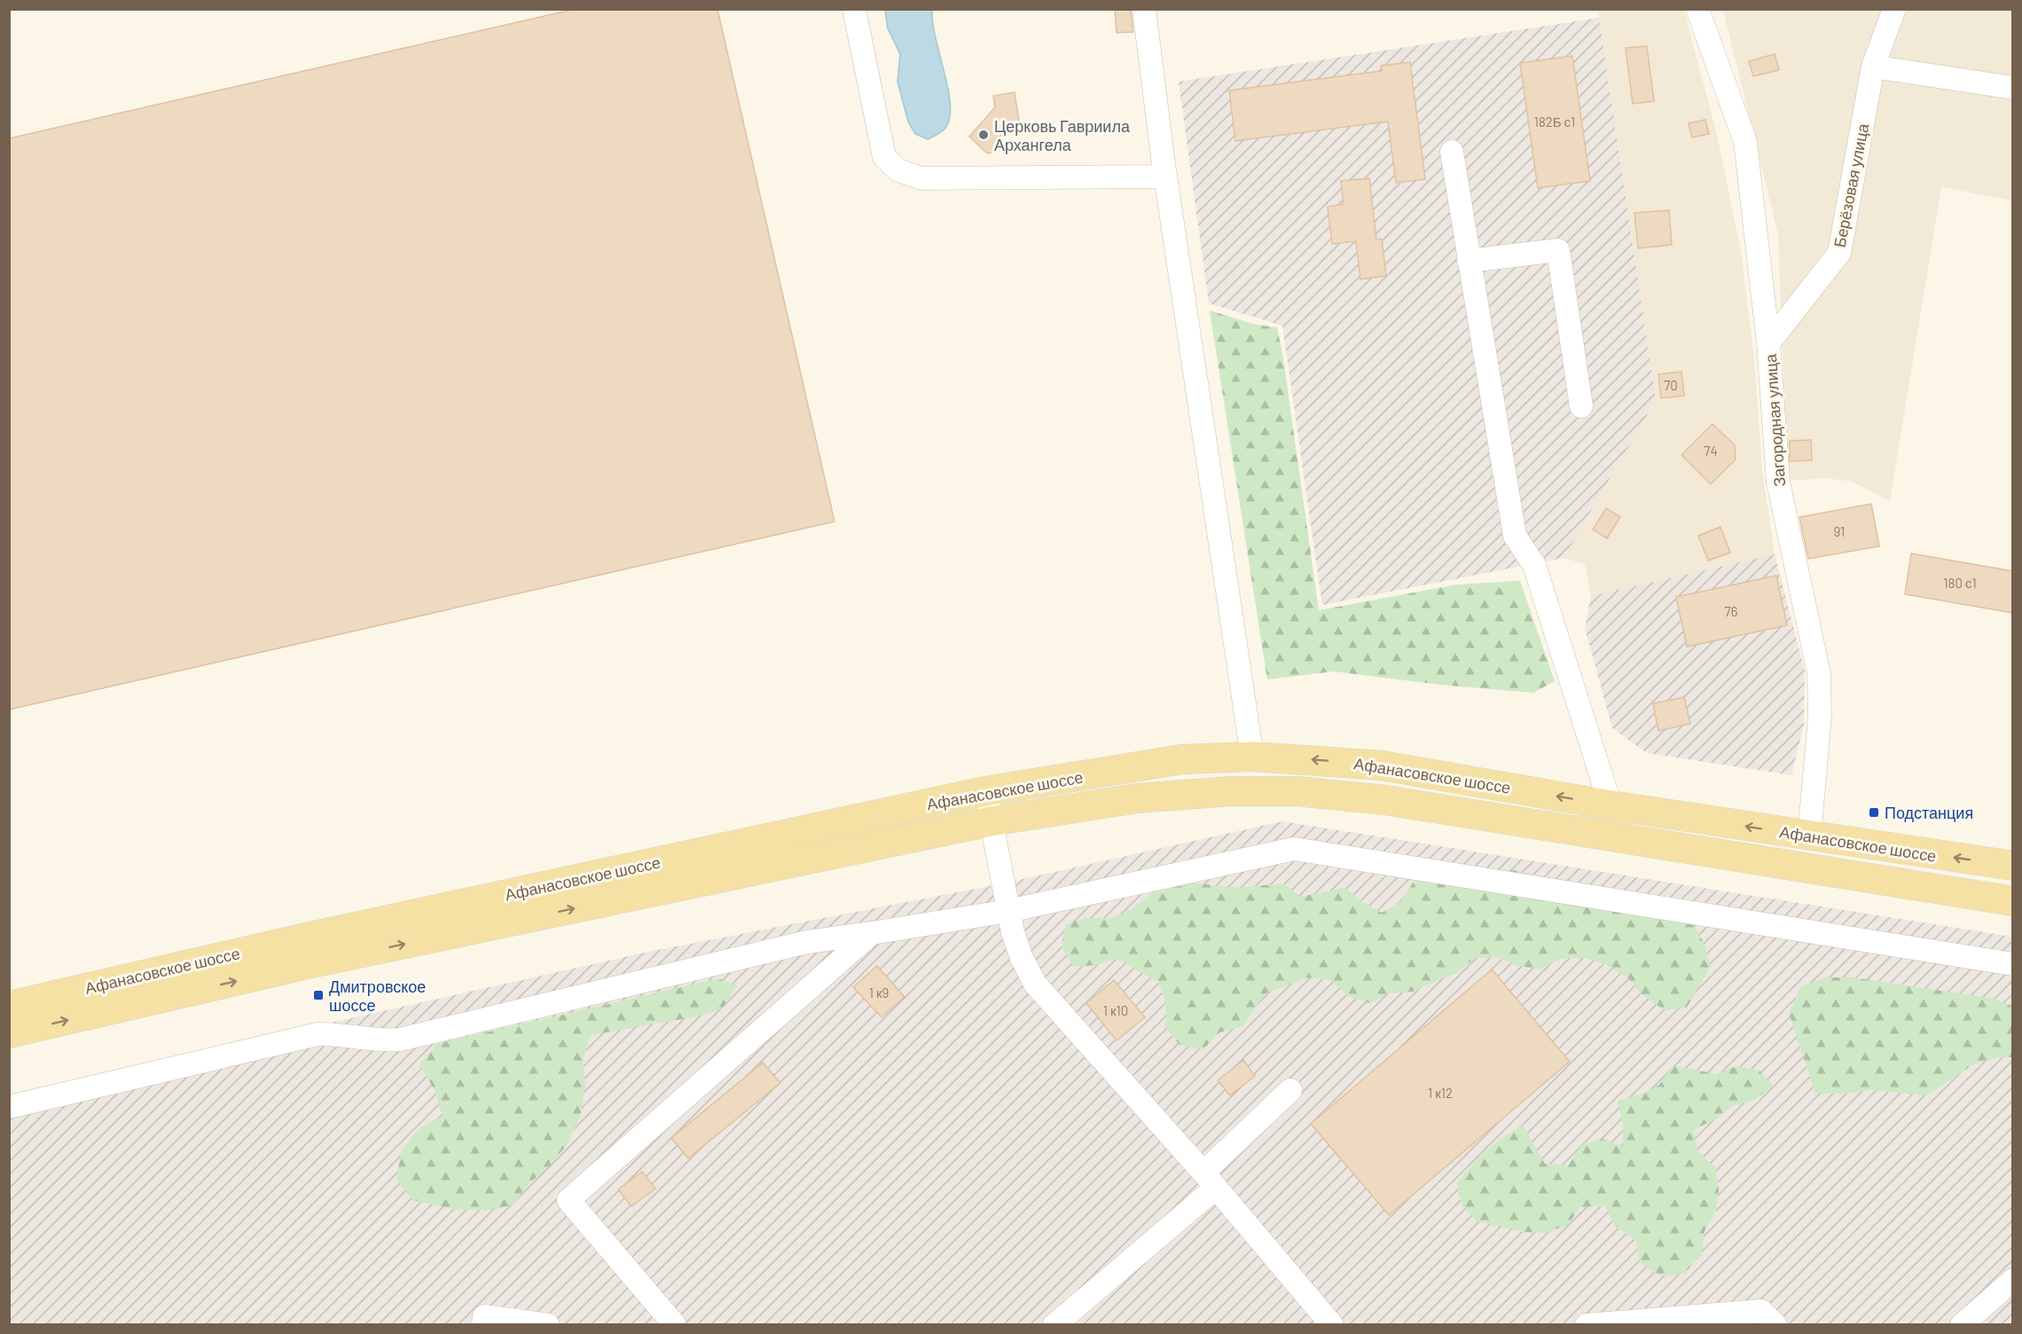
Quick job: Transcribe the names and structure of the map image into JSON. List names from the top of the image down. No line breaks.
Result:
{"streets":{"main road":["Афанасовское шоссе"],"street":["Берёзовая улица","Загородная улица"]},"crossings":[["Берёзовая улица","Загородная улица"],["Загородная улица","Афанасовское шоссе"]],"places":{"other":["Церковь Гавриила Архангела"],"transit":["Подстанция","Дмитровское шоссе"]},"house_numbers":["182Б с1","70","74","91","180 с1","76","1 к9","1 к10","1 к12"]}
